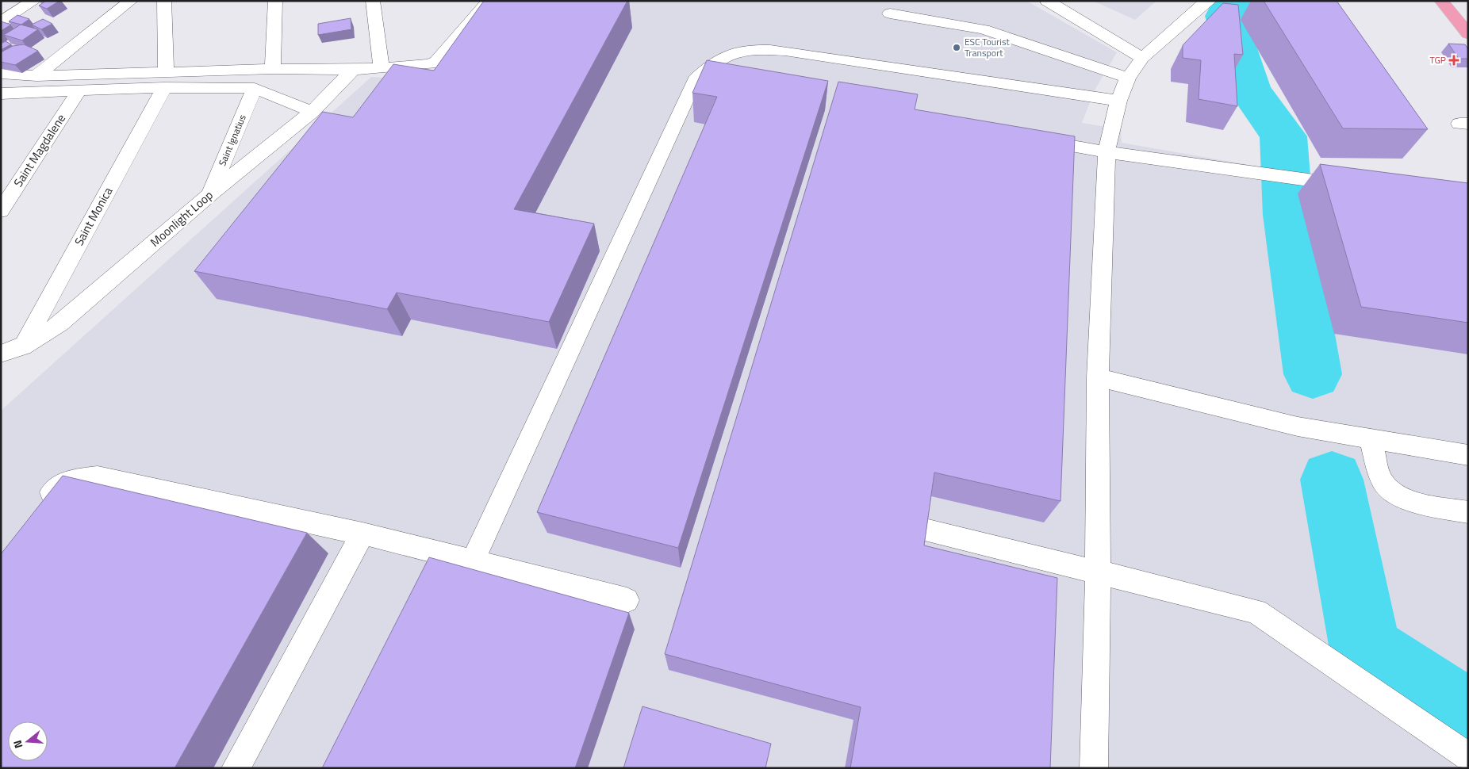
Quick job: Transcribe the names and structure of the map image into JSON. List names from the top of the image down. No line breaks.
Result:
{"streets":{"street":["Saint Ignatius","Saint Magdalene","Saint Monica","Moonlight Loop"]},"crossings":[["Saint Ignatius","Moonlight Loop"],["Saint Monica","Moonlight Loop"]],"places":{"other":["ESC Tourist Transport"],"health":["TGP"]},"north":"left"}
